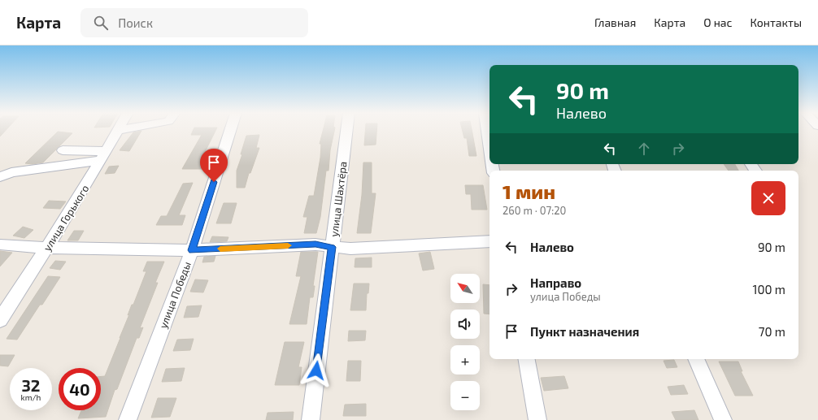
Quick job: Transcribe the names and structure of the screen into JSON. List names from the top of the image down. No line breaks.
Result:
{"streets":{"street":["улица Шахтёра","улица Горького","улица Победы"]},"north":"top left","page":{"header":"Карта","search":"Поиск","nav":["Главная","Карта","О нас","Контакты"],"turn":["90 m","Налево"],"heading":["1 мин","260 m · 07:20"],"list":[{"name":"Налево","value":"90 m"},{"name":"Направо","note":"улица Победы","value":"100 m"},{"name":"Пункт назначения","value":"70 m"}],"map_buttons":["+","−"],"speed":"32 km/h","limit":"40"}}
